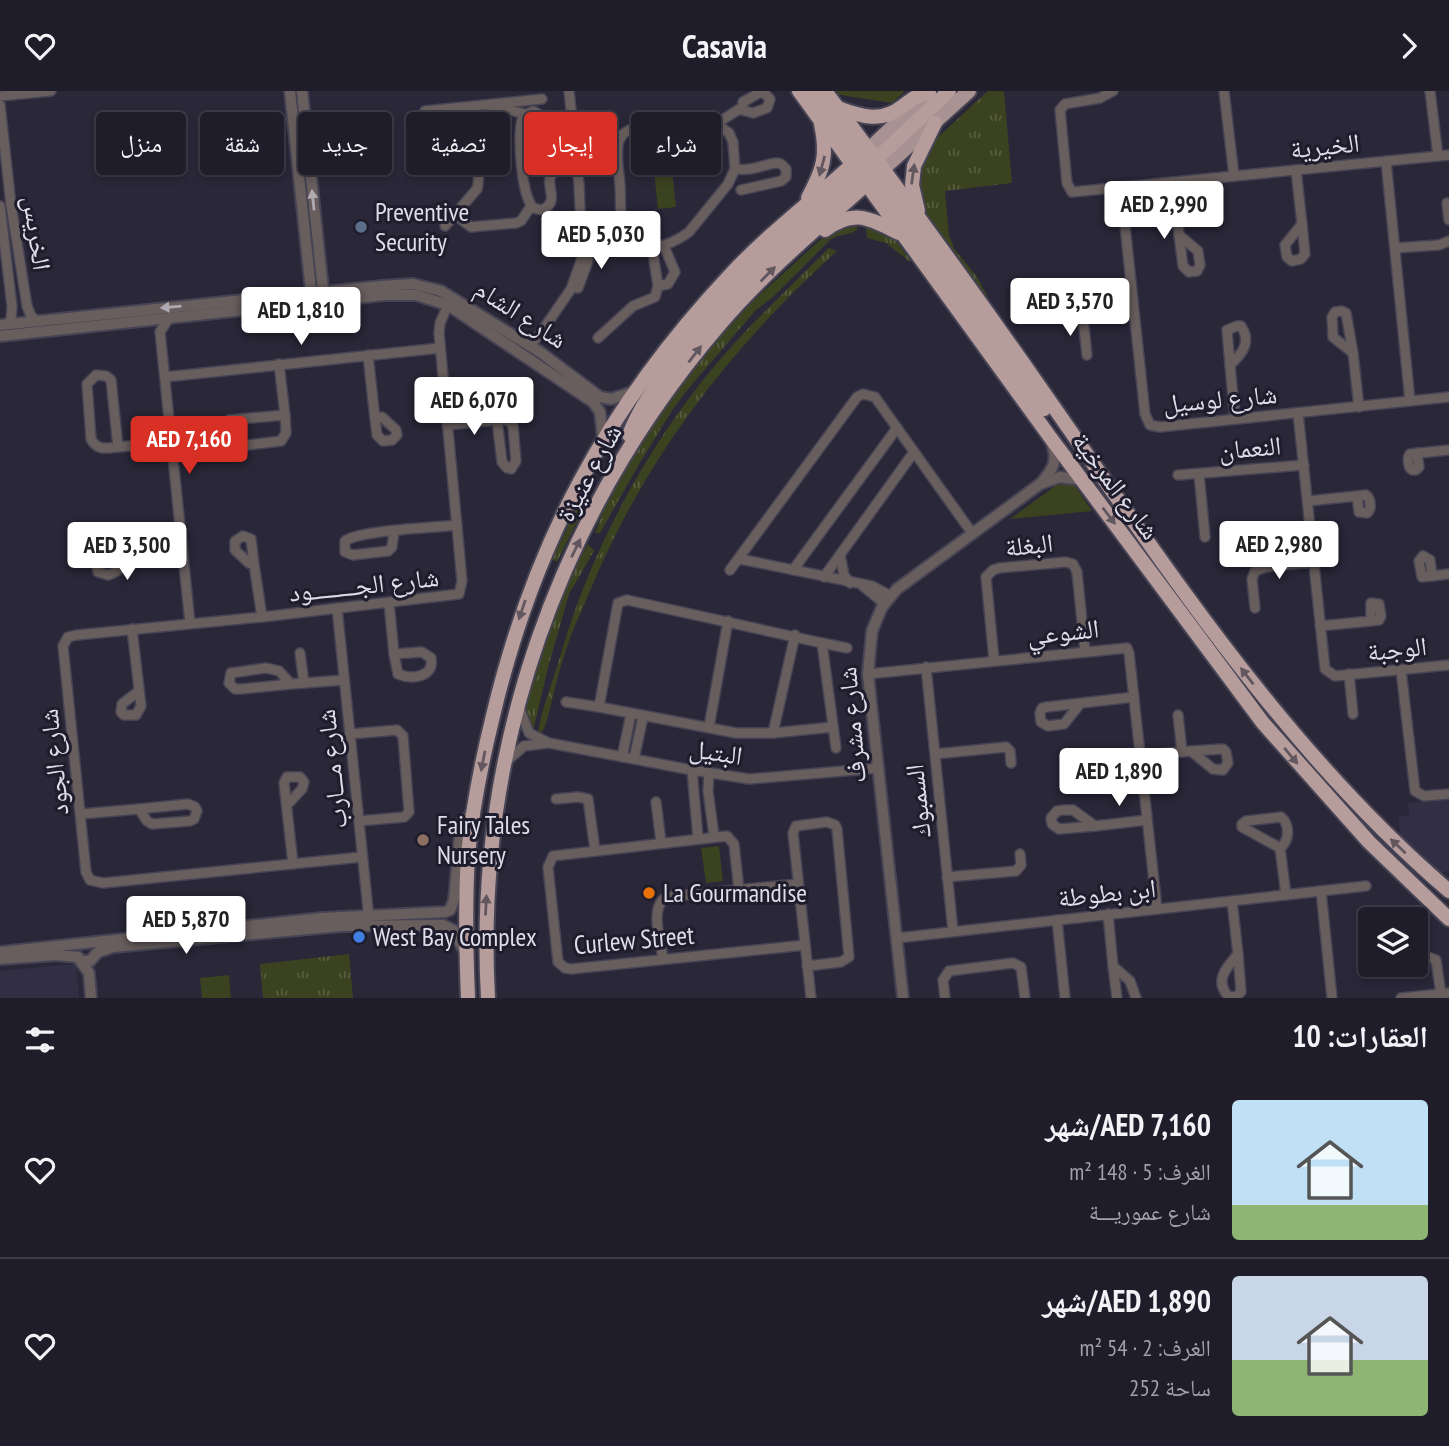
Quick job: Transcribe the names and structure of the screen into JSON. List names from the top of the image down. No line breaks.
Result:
{"streets":{"highway":["شارع عنيزة","شارع المرخية"],"street":["الخيرية","الخريس","شارع الشام","شارع لوسيل","النعمان","البغلة","شارع الجــــــــود","الشوعي","الوجبة","شارع مشرف","البتيل","شارع الجود","شارع مـــارب","السمبوك","ابن بطوطة","Curlew Street"]},"crossings":[["الخيرية","شارع لوسيل"],["الخريس","شارع الشام"],["شارع الشام","شارع الجــــــــود"],["شارع لوسيل","الوجبة"],["النعمان","الوجبة"],["شارع عنيزة","شارع المرخية"],["شارع عنيزة","البتيل"],["شارع المرخية","شارع مشرف"],["البغلة","الشوعي"],["شارع الجــــــــود","شارع الجود"],["شارع الجــــــــود","شارع مـــارب"],["الشوعي","شارع مشرف"],["الشوعي","السمبوك"],["الشوعي","ابن بطوطة"],["شارع مشرف","البتيل"],["شارع مشرف","ابن بطوطة"],["السمبوك","ابن بطوطة"]],"places":["Preventive Security","Fairy Tales Nursery","La Gourmandise","West Bay Complex"],"page":{"header":"Casavia","chip":["شراء","إيجار","تصفية","جديد","شقة","منزل"],"price":["AED 2,990","AED 5,030","AED 3,570","AED 1,810","AED 6,070","AED 7,160","AED 2,980","AED 3,500","AED 1,890","AED 5,870"],"heading":"العقارات: 10","list":[{"name":"AED 7,160/شهر","note":"الغرف: 5 · 148 m² · شارع عموريـــة"},{"name":"AED 1,890/شهر","note":"الغرف: 2 · 54 m² · ساحة 252"}]}}
